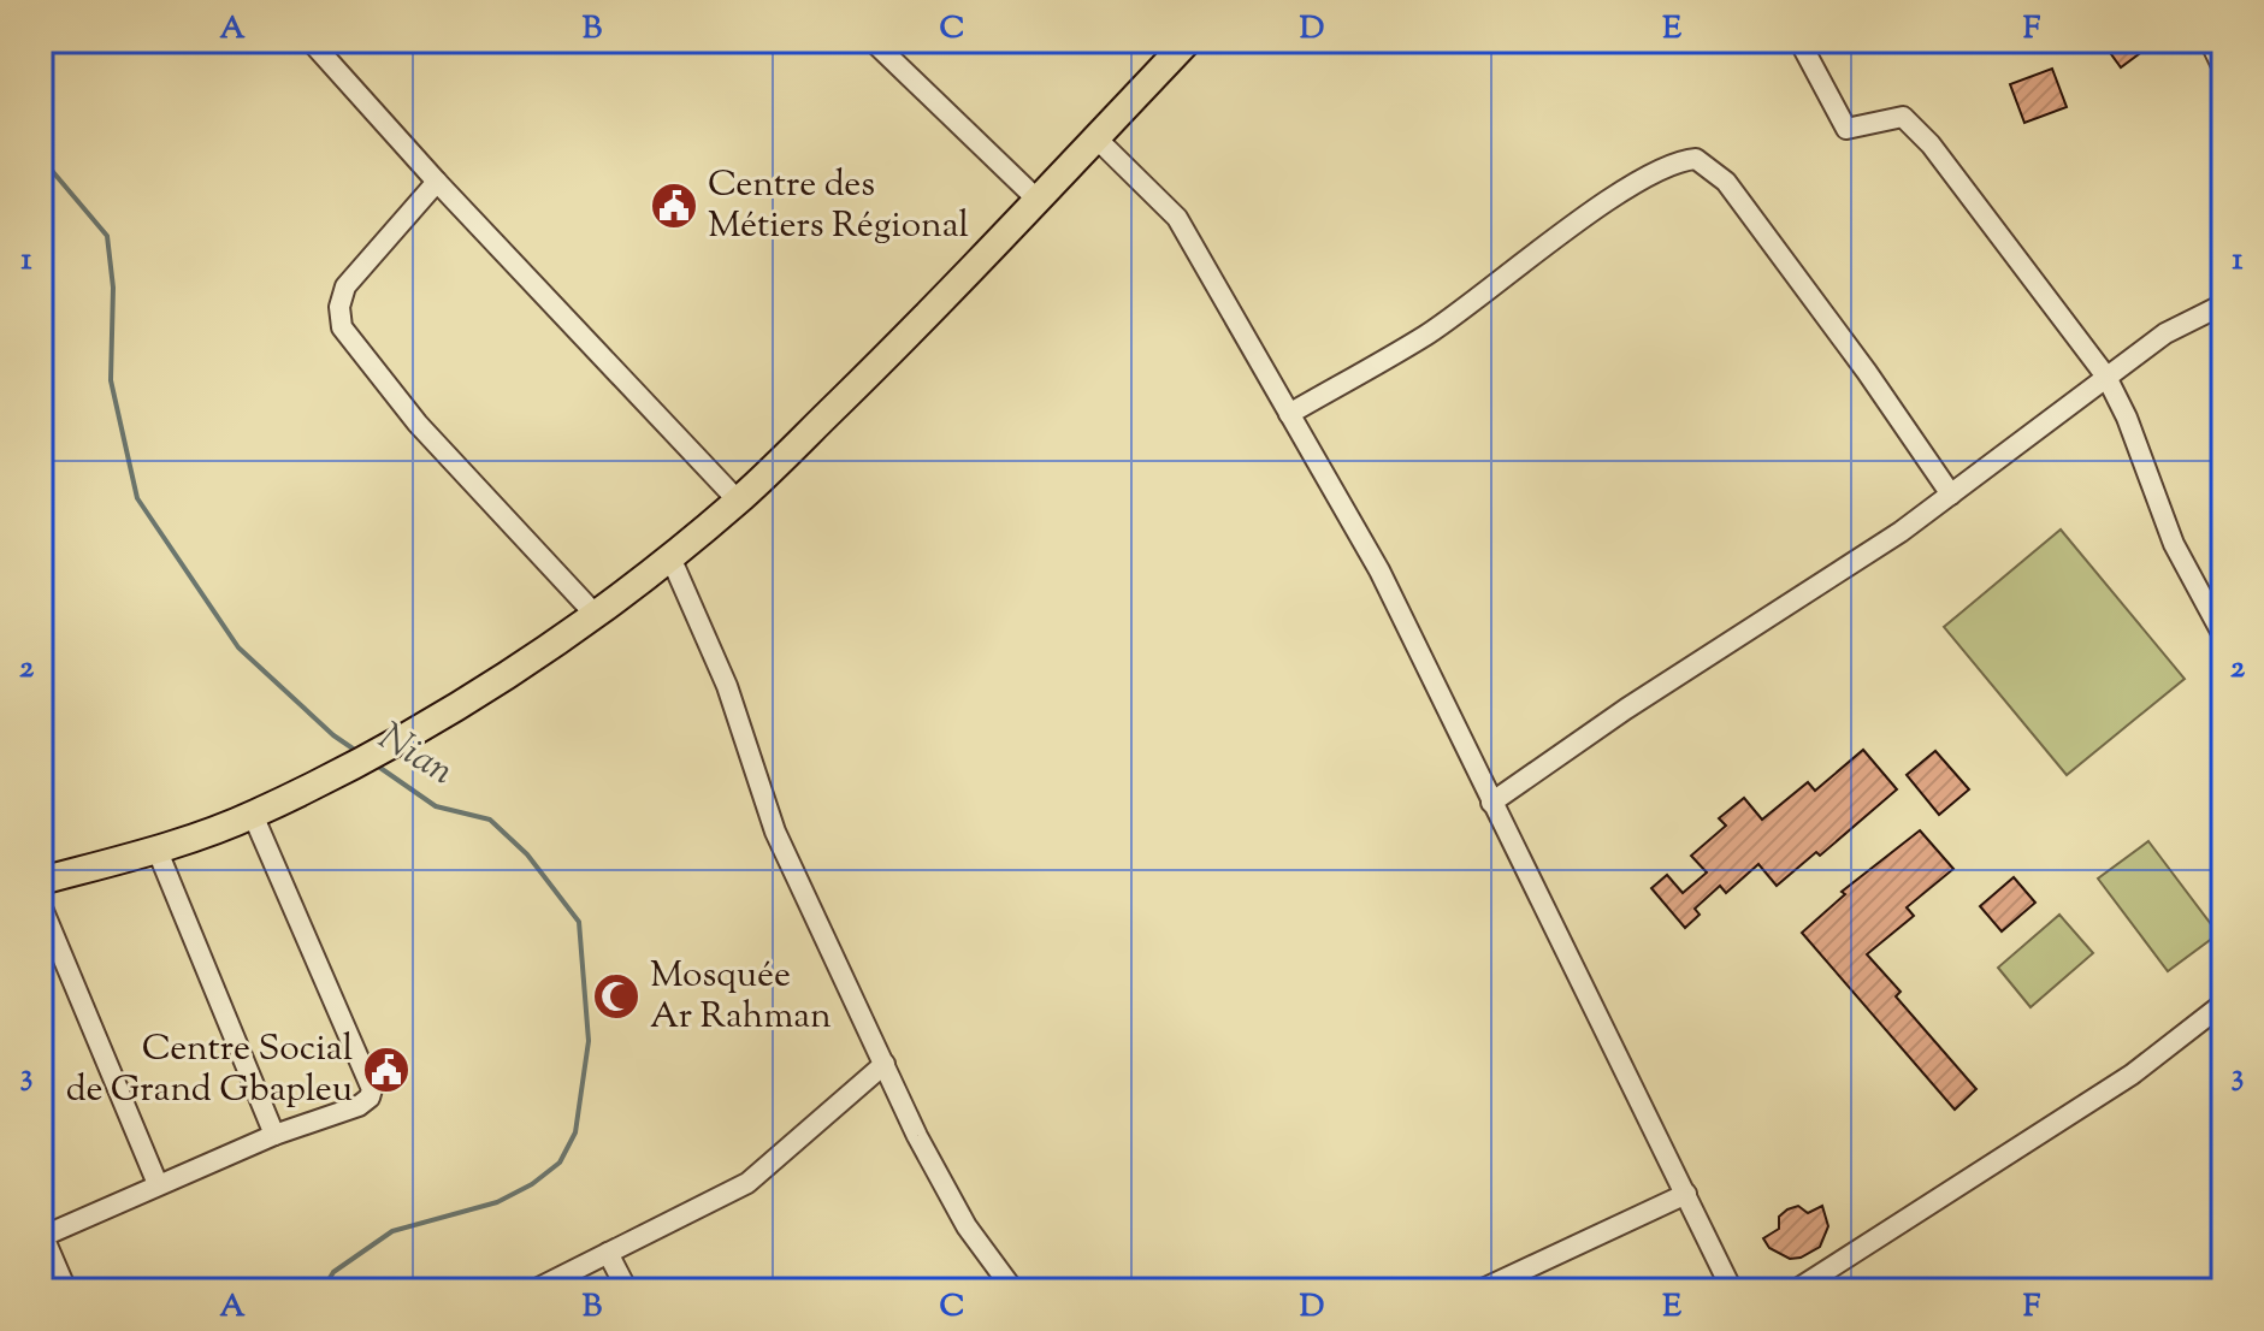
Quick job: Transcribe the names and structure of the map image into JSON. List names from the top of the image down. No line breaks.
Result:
{"water":["Nian"],"places":{"public building":["Centre des Métiers Régional","Centre Social de Grand Gbapleu"],"mosque":["Mosquée Ar Rahman"]},"grid":{"columns":["A","B","C","D","E","F"],"rows":["1","2","3"]}}
